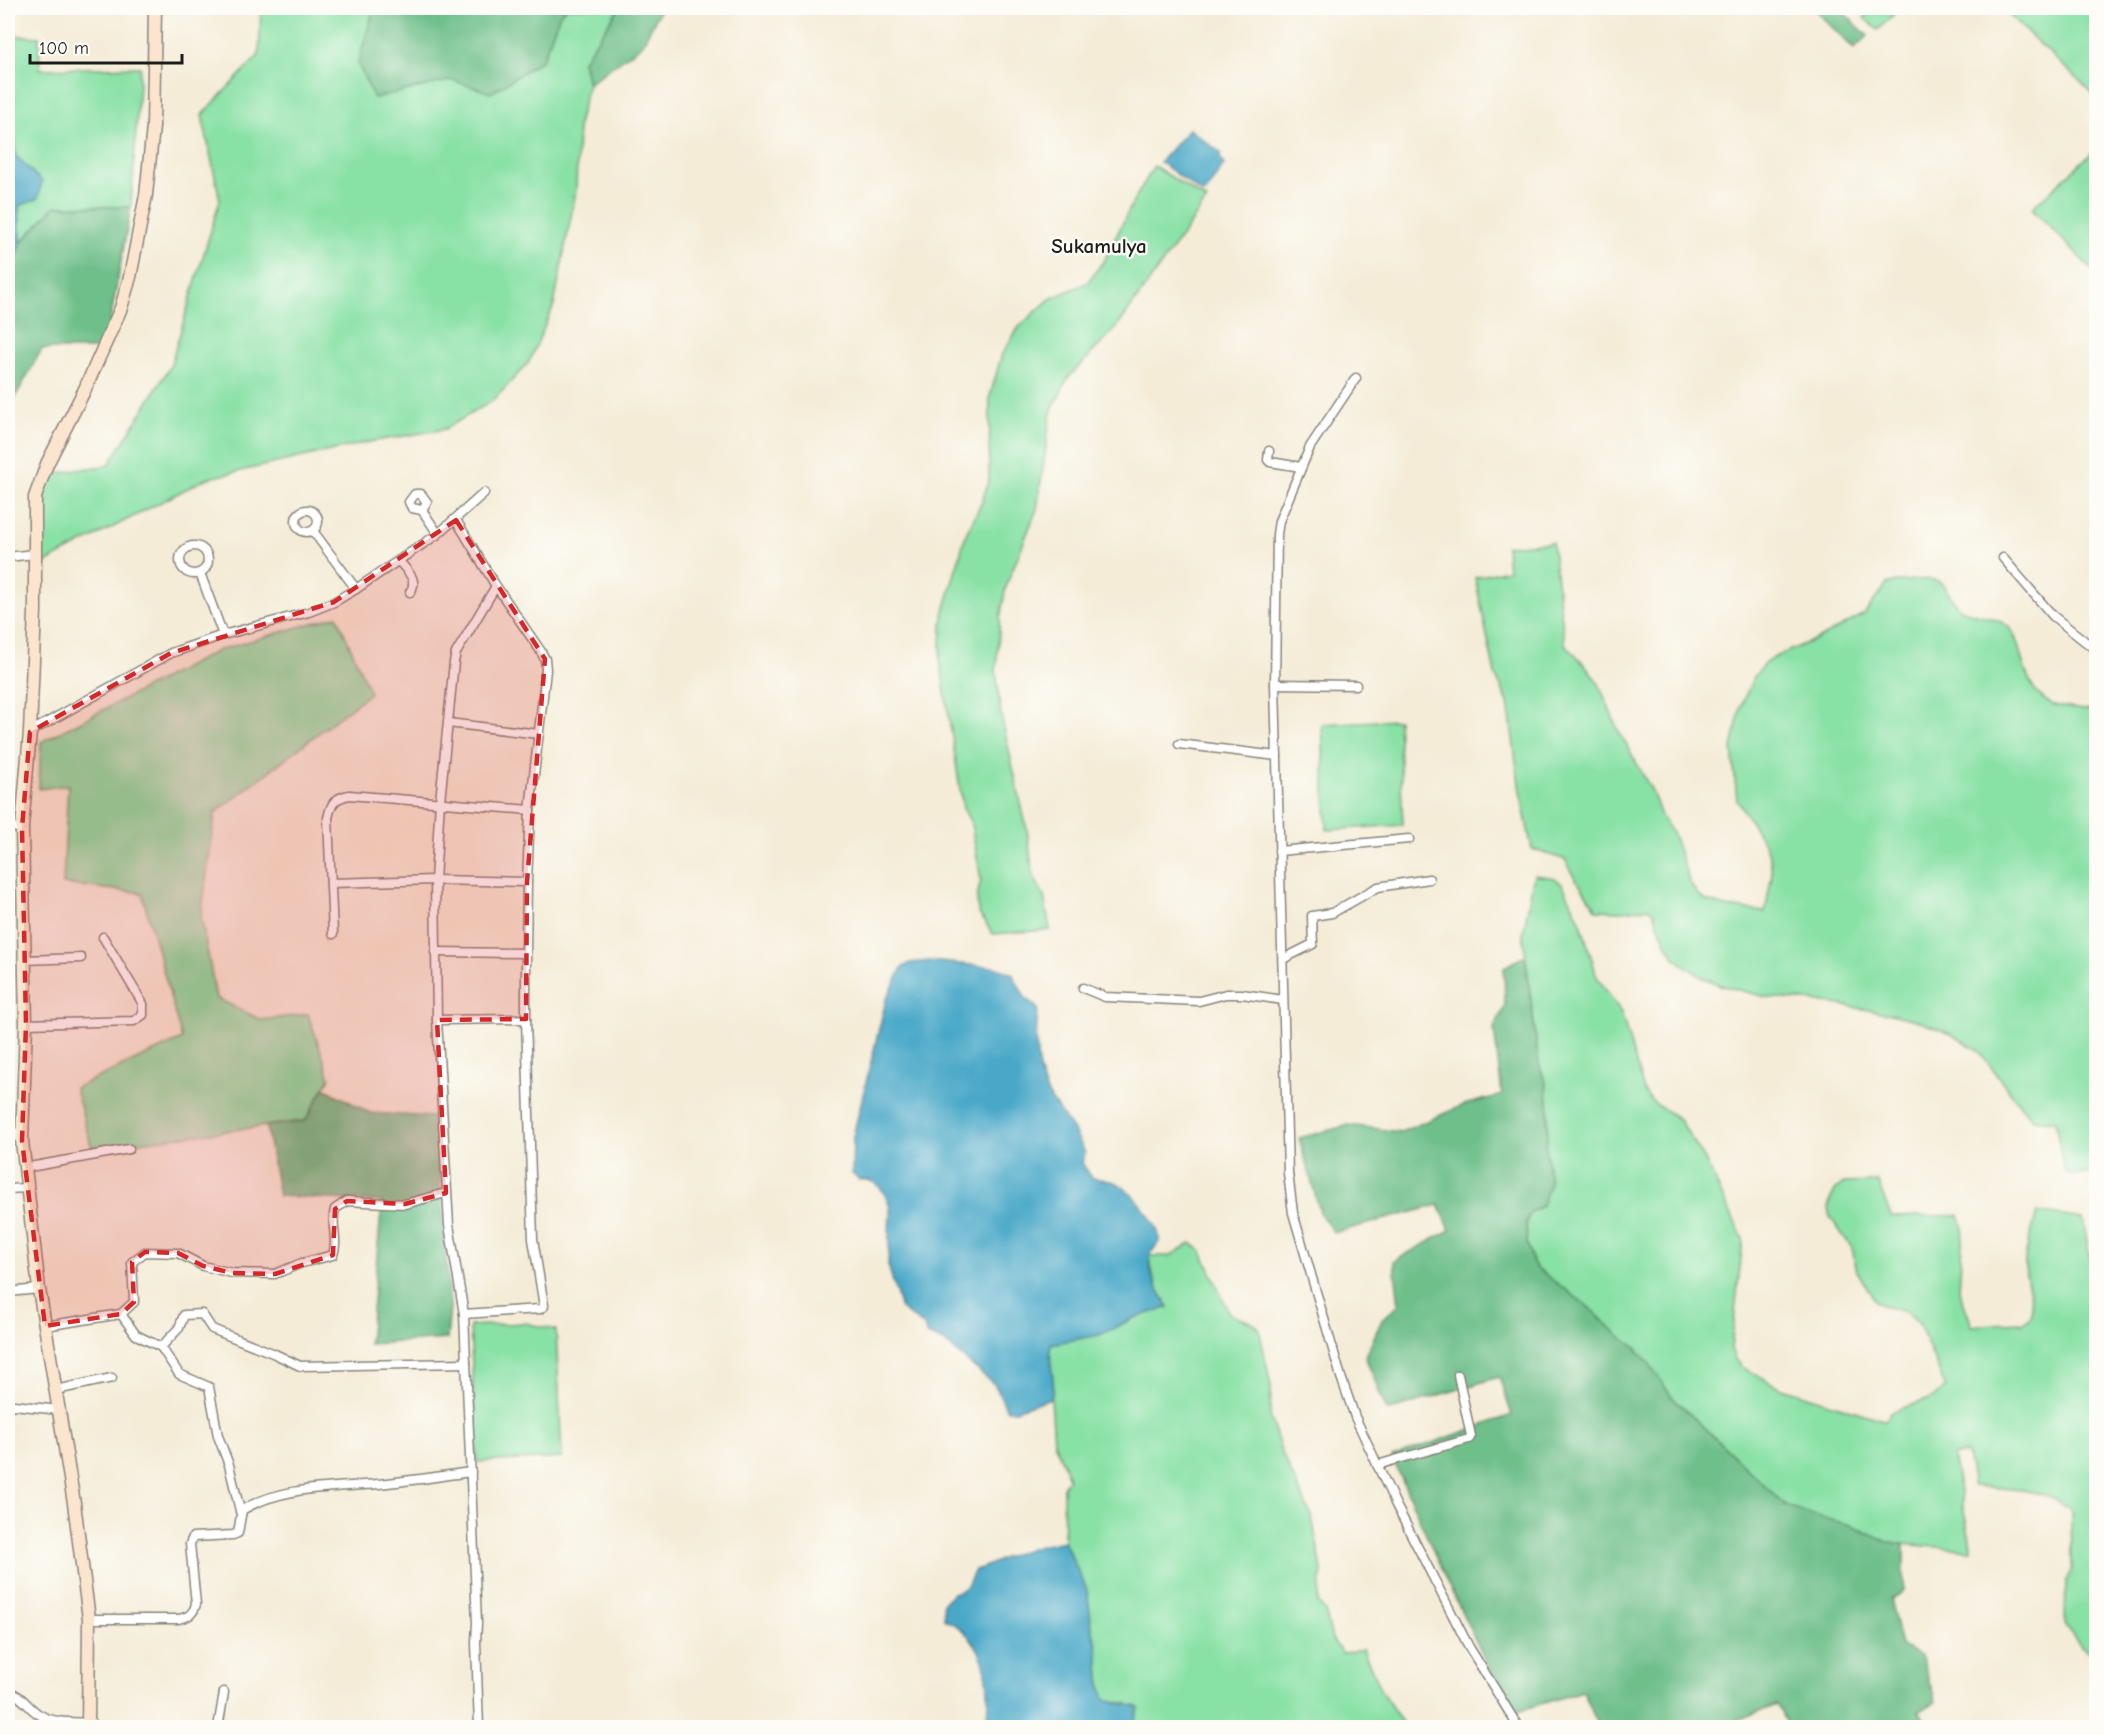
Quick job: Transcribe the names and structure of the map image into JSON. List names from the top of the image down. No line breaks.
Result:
{"districts":["Sukamulya"],"scale_bar":"100 m"}
